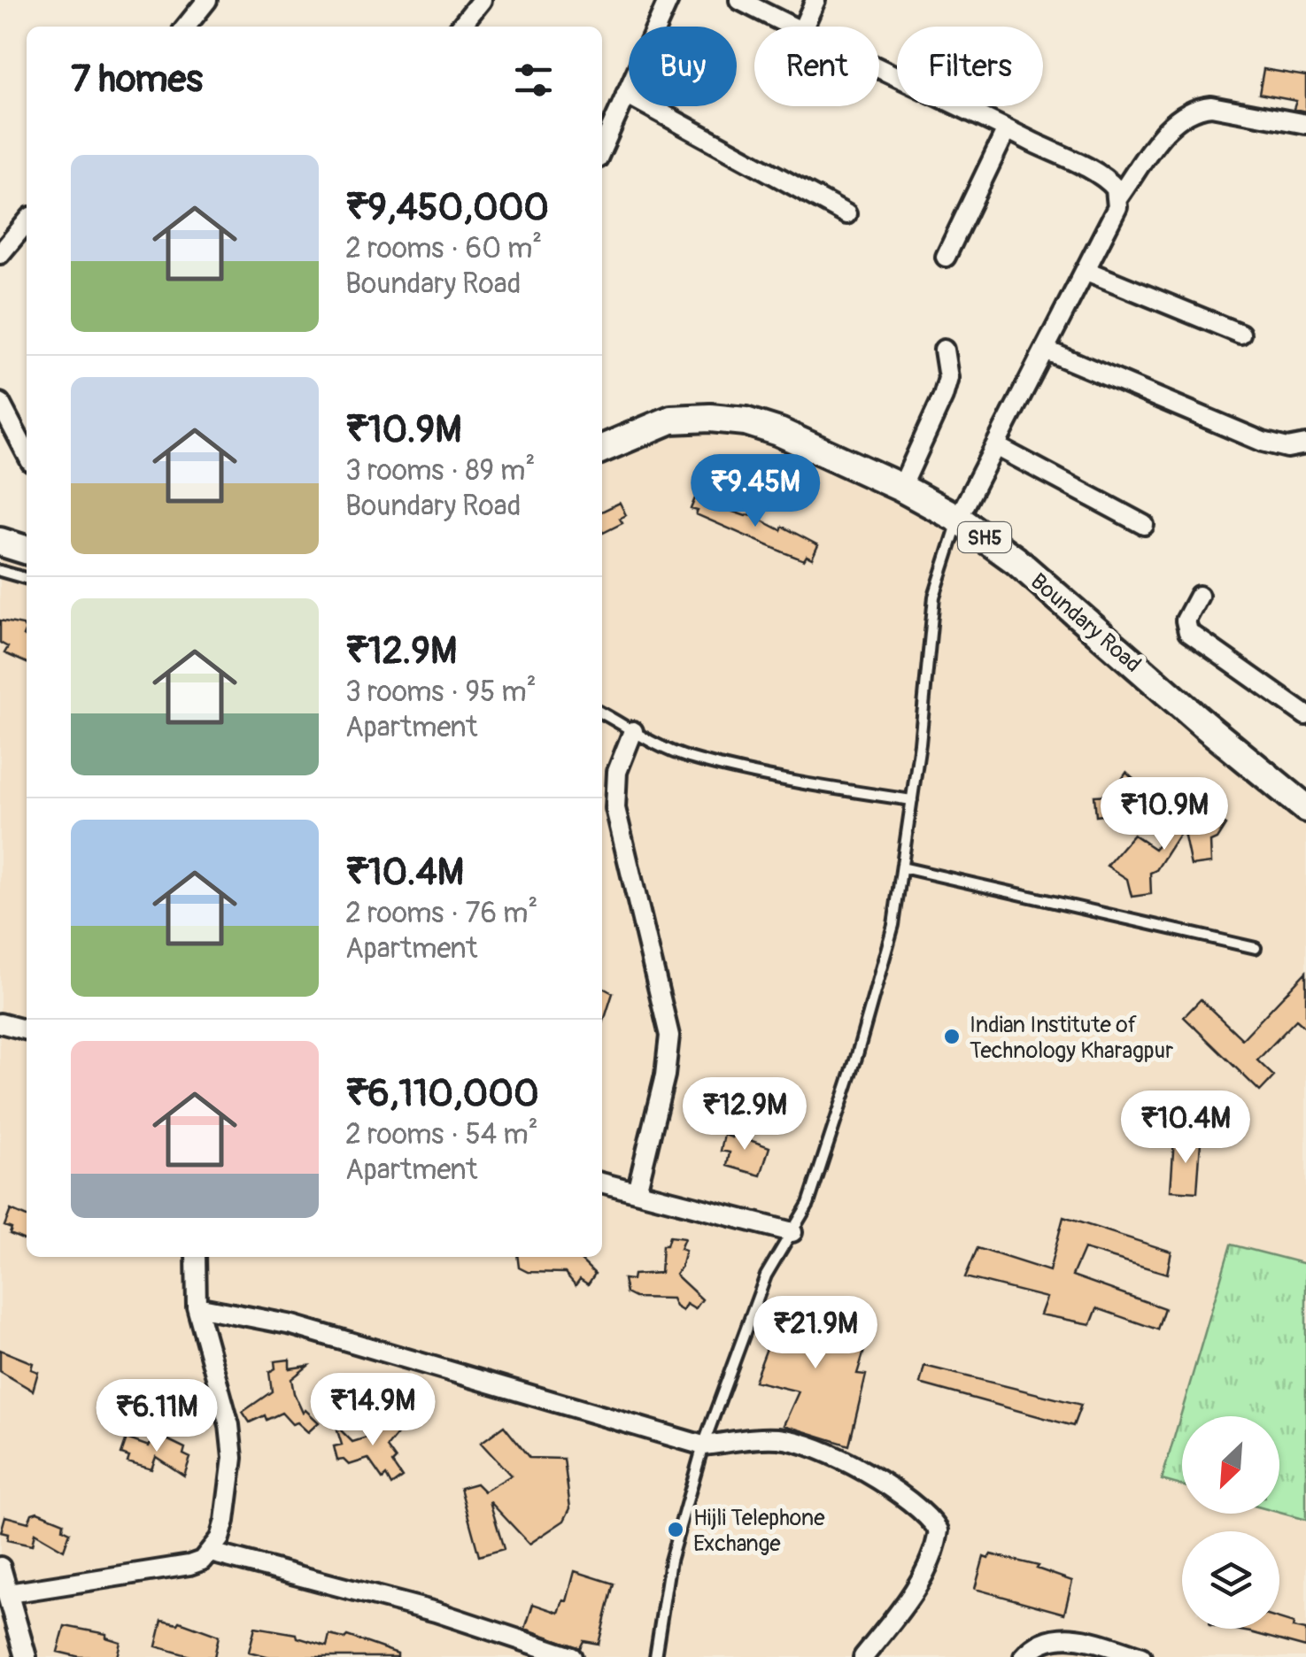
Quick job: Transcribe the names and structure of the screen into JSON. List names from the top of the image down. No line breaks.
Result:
{"streets":{"main road":["SH5","Boundary Road"]},"places":["Indian Institute of Technology Kharagpur","Hijli Telephone Exchange"],"north":"bottom left","page":{"chip":["Buy","Rent","Filters"],"heading":"7 homes","list":[{"name":"₹9,450,000","note":"2 rooms · 60 m² · Boundary Road"},{"name":"₹10.9M","note":"3 rooms · 89 m² · Boundary Road"},{"name":"₹12.9M","note":"3 rooms · 95 m² · Apartment"},{"name":"₹10.4M","note":"2 rooms · 76 m² · Apartment"},{"name":"₹6,110,000","note":"2 rooms · 54 m² · Apartment"}],"price":["₹9.45M","₹10.9M","₹12.9M","₹10.4M","₹21.9M","₹14.9M","₹6.11M"]}}
